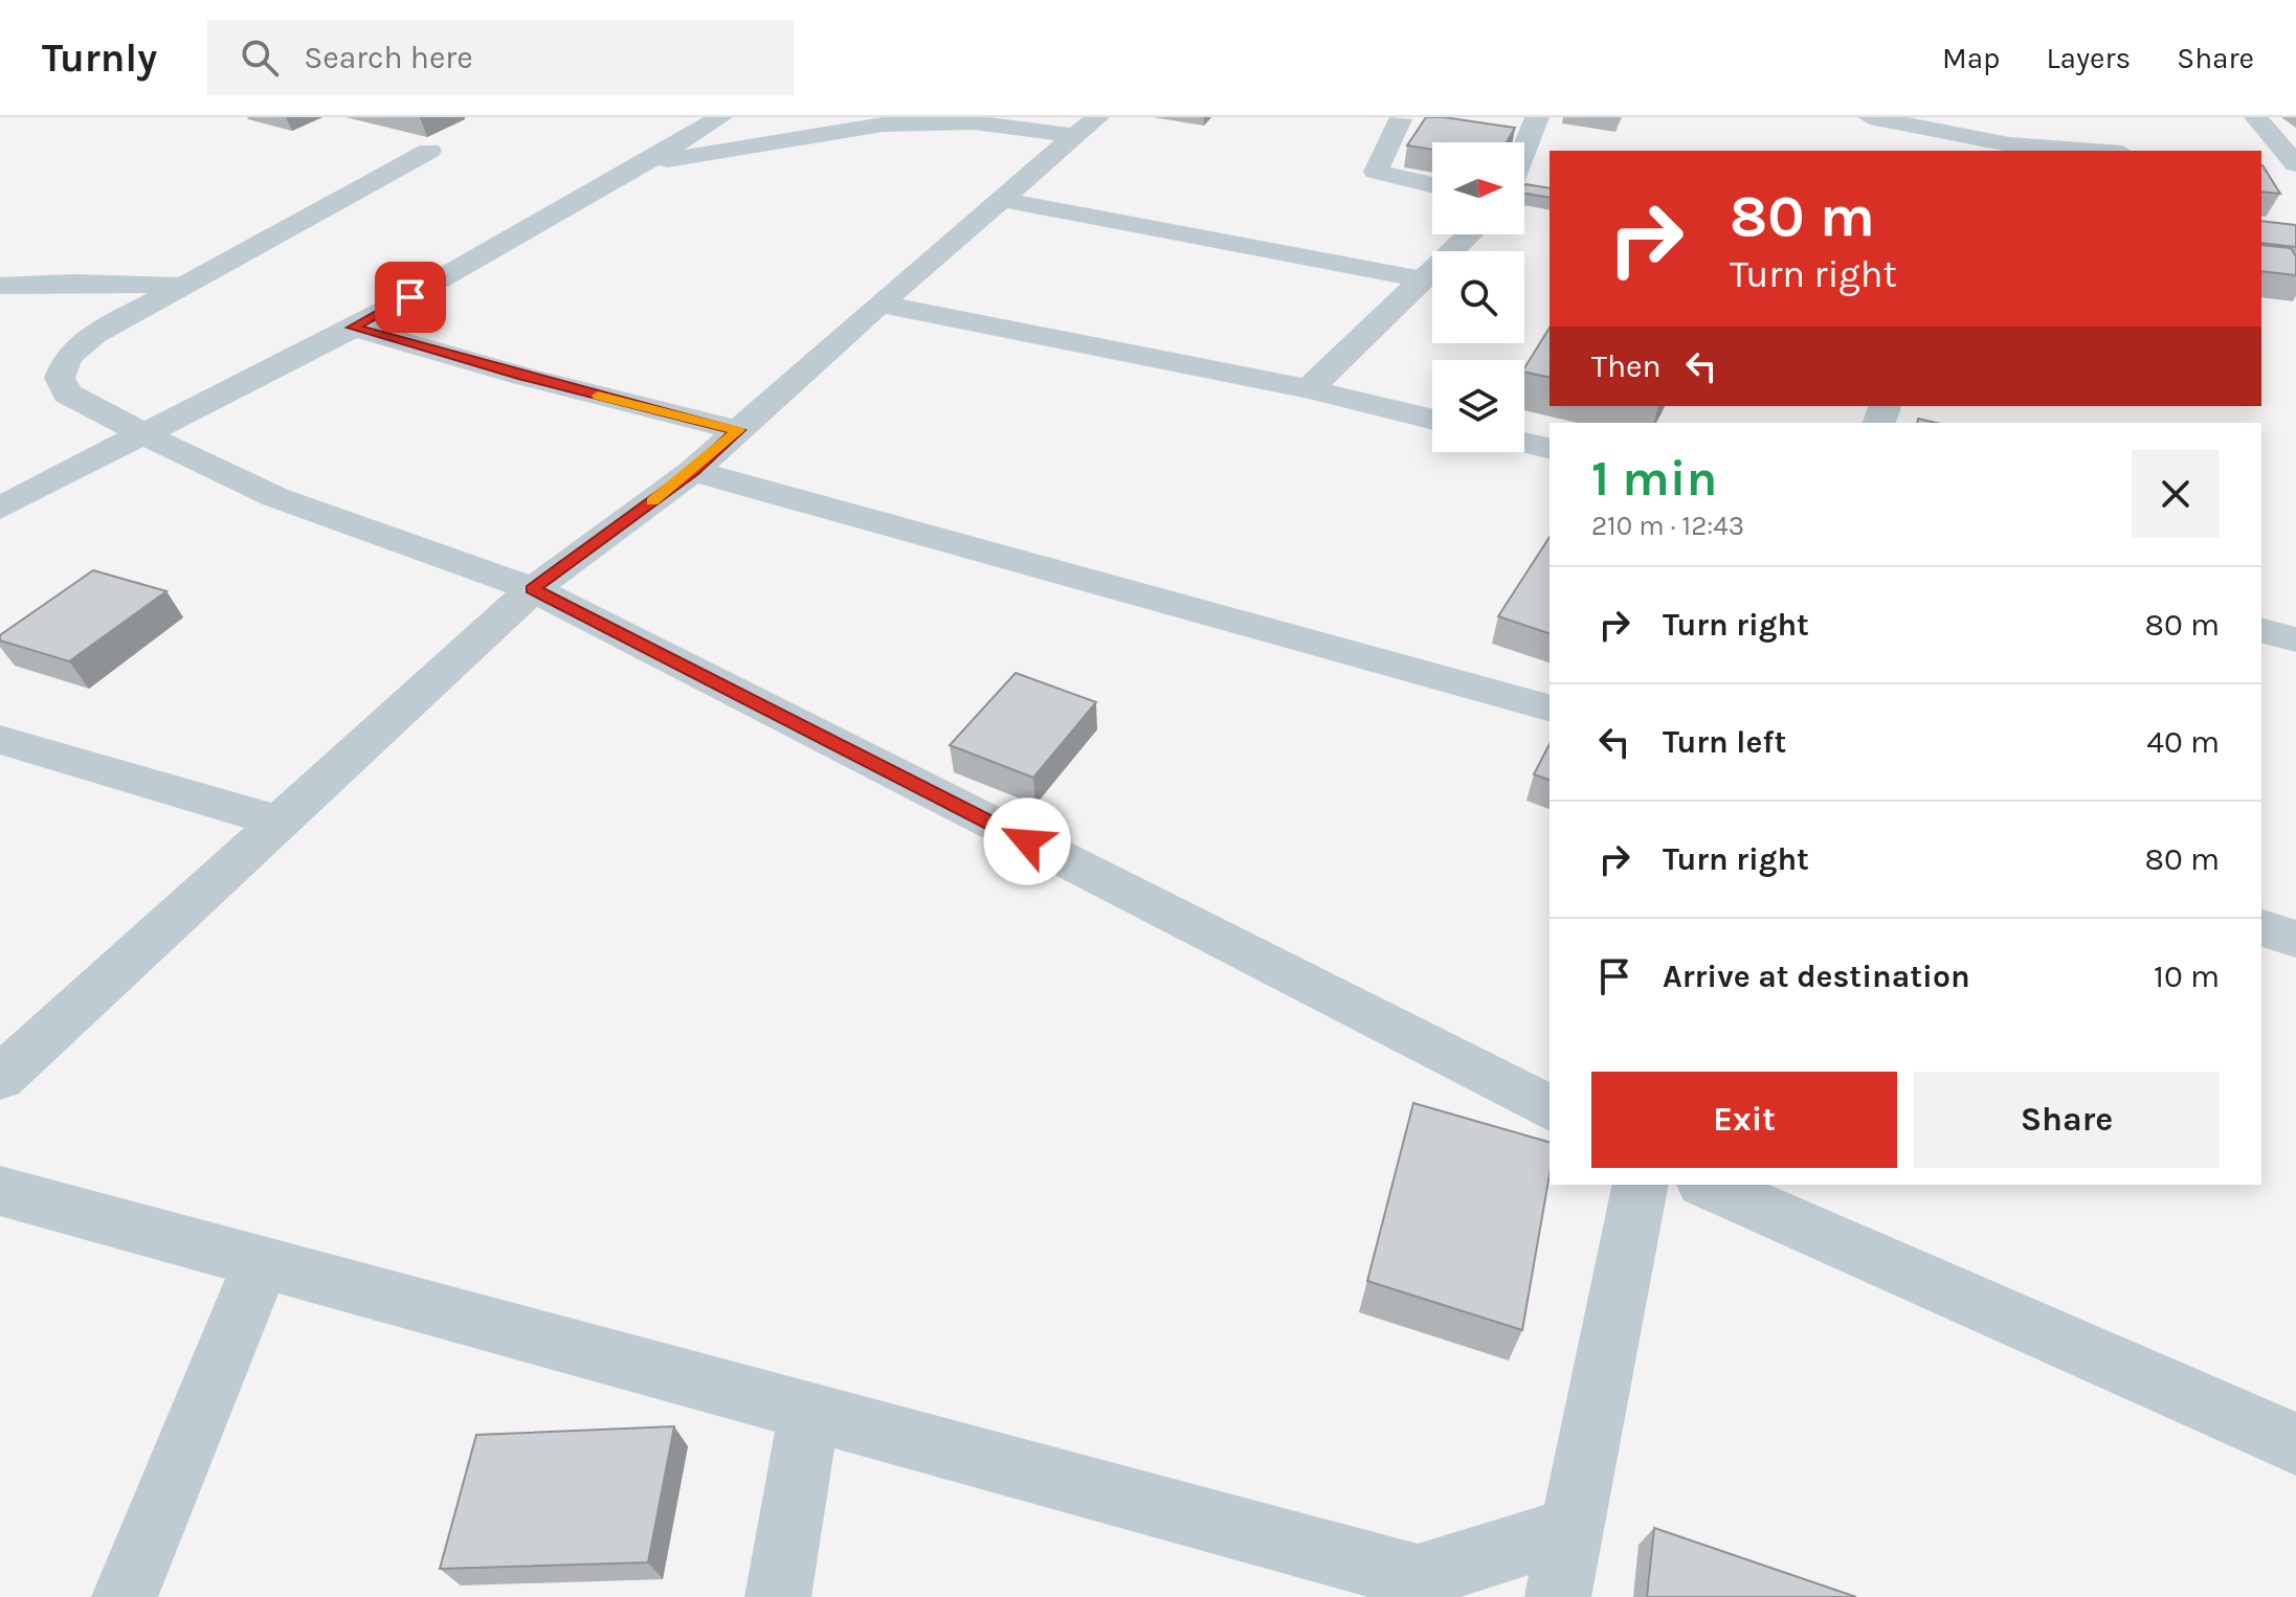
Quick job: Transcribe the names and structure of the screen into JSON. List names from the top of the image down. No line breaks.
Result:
{"north":"right","page":{"header":"Turnly","search":"Search here","nav":["Map","Layers","Share"],"turn":["80 m","Turn right"],"then":"Then","heading":["1 min","210 m · 12:43"],"list":[{"name":"Turn right","value":"80 m"},{"name":"Turn left","value":"40 m"},{"name":"Turn right","value":"80 m"},{"name":"Arrive at destination","value":"10 m"}],"buttons":["Exit","Share"]}}
